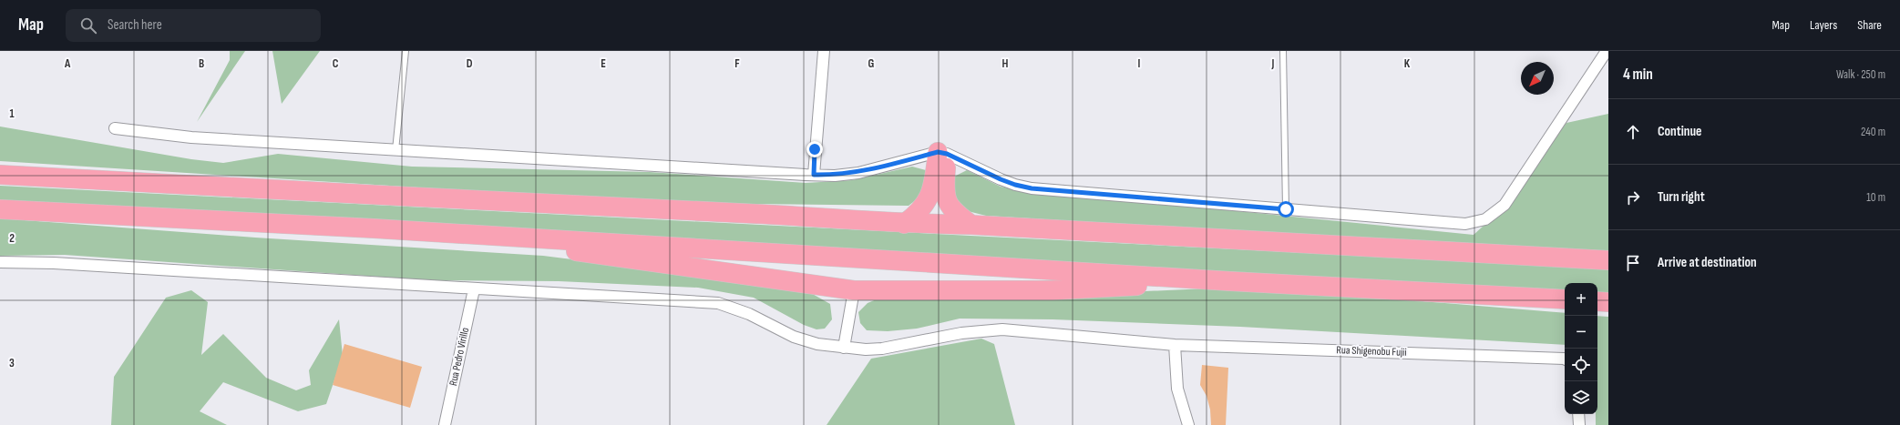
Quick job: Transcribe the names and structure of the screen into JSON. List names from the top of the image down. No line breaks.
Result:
{"streets":{"street":["Rua Shigenobu Fujii","Rua Pedro Virillo"]},"crossings":[["Rua Shigenobu Fujii","Rua Pedro Virillo"]],"north":"bottom left","page":{"header":"Map","search":"Search here","nav":["Map","Layers","Share"],"heading":["4 min","Walk · 250 m"],"list":[["Continue","240 m"],["Turn right","10 m"],"Arrive at destination"],"map_buttons":["+","−"]},"grid":{"columns":["A","B","C","D","E","F","G","H","I","J","K"],"rows":["1","2","3"]}}
